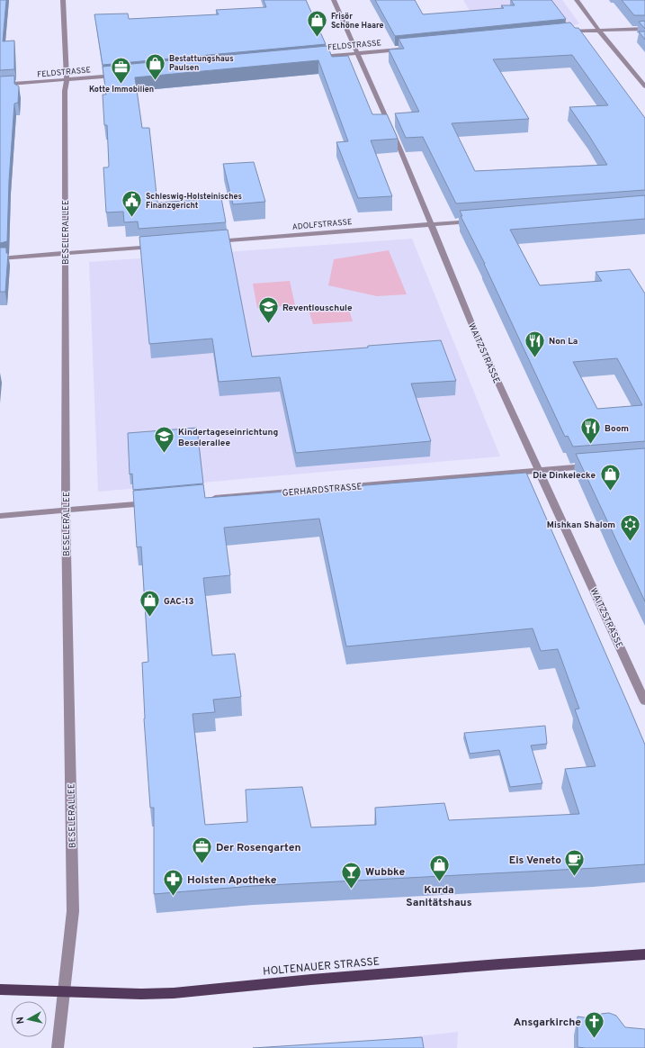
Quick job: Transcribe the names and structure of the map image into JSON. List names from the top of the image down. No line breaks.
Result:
{"streets":{"main road":["HOLTENAUER STRASSE"],"street":["FELDSTRASSE","ADOLFSTRASSE","BESELERALLEE","WAITZSTRASSE","GERHARDSTRASSE"]},"crossings":[["FELDSTRASSE","BESELERALLEE"],["FELDSTRASSE","WAITZSTRASSE"],["ADOLFSTRASSE","WAITZSTRASSE"],["BESELERALLEE","HOLTENAUER STRASSE"],["WAITZSTRASSE","GERHARDSTRASSE"]],"places":{"shop":["Frisör Schöne Haare","Bestattungshaus Paulsen","Die Dinkelecke","GAC-13","Kurda Sanitätshaus"],"office":["Kotte Immobilien","Der Rosengarten"],"public building":["Schleswig-Holsteinisches Finanzgericht"],"school or university":["Reventlouschule","Kindertageseinrichtung Beselerallee"],"restaurant":["Non La","Boom"],"synagogue":["Mishkan Shalom"],"cafe":["Eis Veneto"],"bar":["Wubbke"],"pharmacy":["Holsten Apotheke"],"church":["Ansgarkirche"]},"north":"left"}
